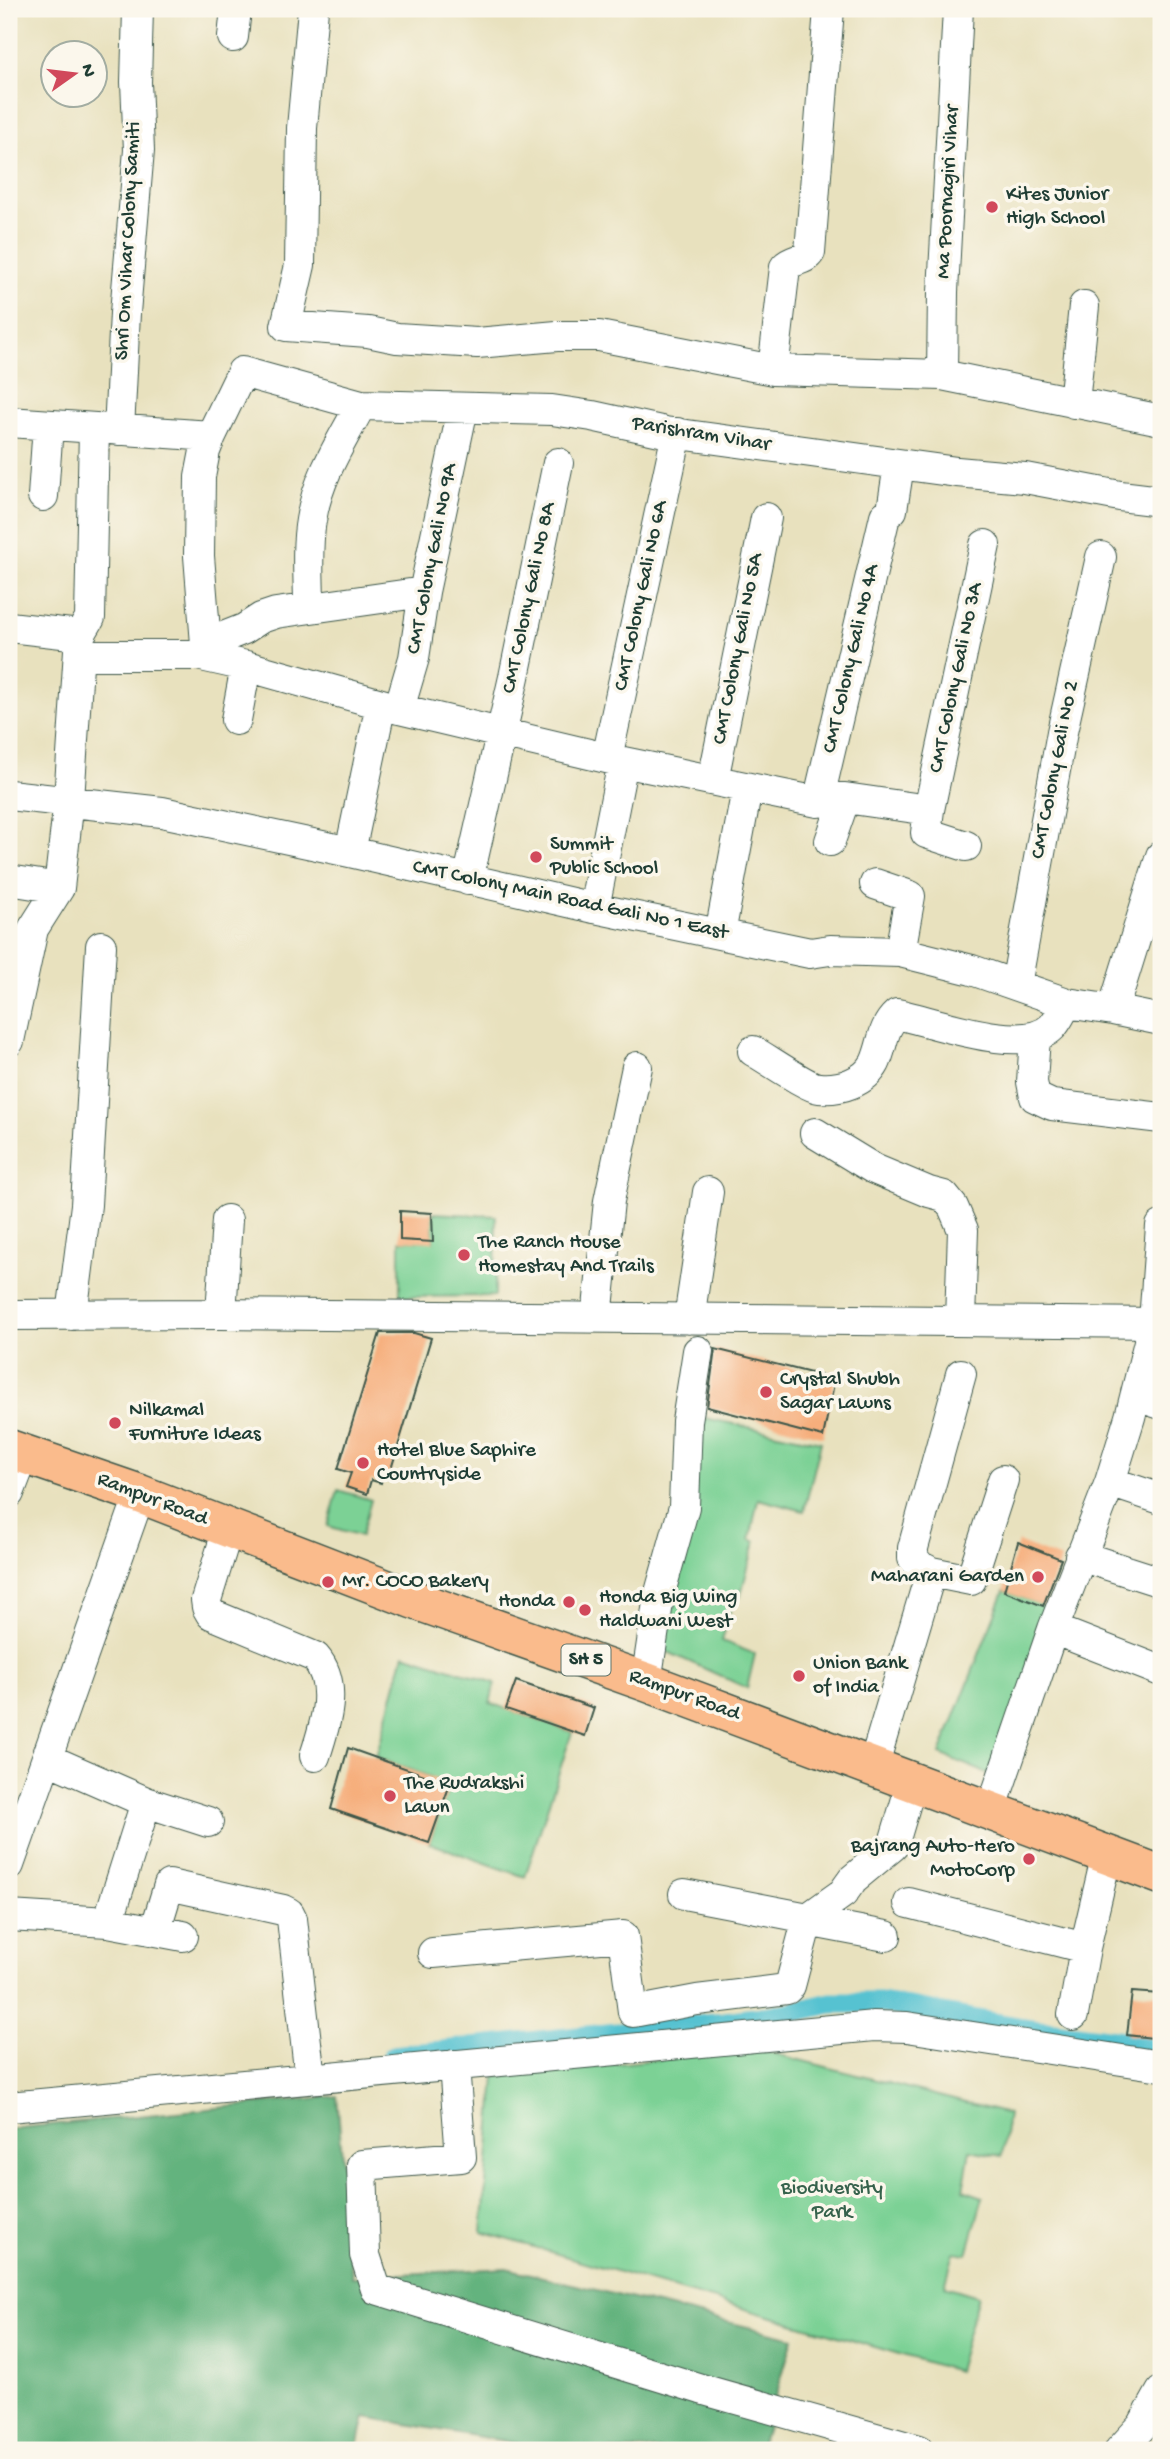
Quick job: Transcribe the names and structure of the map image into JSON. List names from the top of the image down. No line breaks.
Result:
{"streets":{"main road":["Rampur Road","SH 5"],"street":["Ma Poornagiri Vihar","Shri Om Vihar Colony Samiti","Parishram Vihar","CMT Colony Gali No 9A","CMT Colony Gali No 6A","CMT Colony Gali No 8A","CMT Colony Gali No 5A","CMT Colony Gali No 4A","CMT Colony Gali No 3A","CMT Colony Gali No 2","CMT Colony Main Road Gali No 1 East"]},"crossings":[["Shri Om Vihar Colony Samiti","CMT Colony Main Road Gali No 1 East"],["Parishram Vihar","CMT Colony Gali No 9A"],["Parishram Vihar","CMT Colony Gali No 6A"],["Parishram Vihar","CMT Colony Gali No 4A"],["CMT Colony Gali No 9A","CMT Colony Main Road Gali No 1 East"],["CMT Colony Gali No 6A","CMT Colony Main Road Gali No 1 East"],["CMT Colony Gali No 8A","CMT Colony Main Road Gali No 1 East"],["CMT Colony Gali No 2","CMT Colony Main Road Gali No 1 East"]],"parks":["Biodiversity Park"],"places":["Kites Junior High School","Summit Public School","The Ranch House Homestay And Trails","Crystal Shubh Sagar Lawns","Nilkamal Furniture Ideas","Hotel Blue Saphire Countryside","Maharani Garden","Mr. COCO Bakery","Honda","Honda Big Wing Haldwani West","Union Bank of India","The Rudrakshi Lawn","Bajrang Auto-Hero MotoCorp"],"north":"right"}
